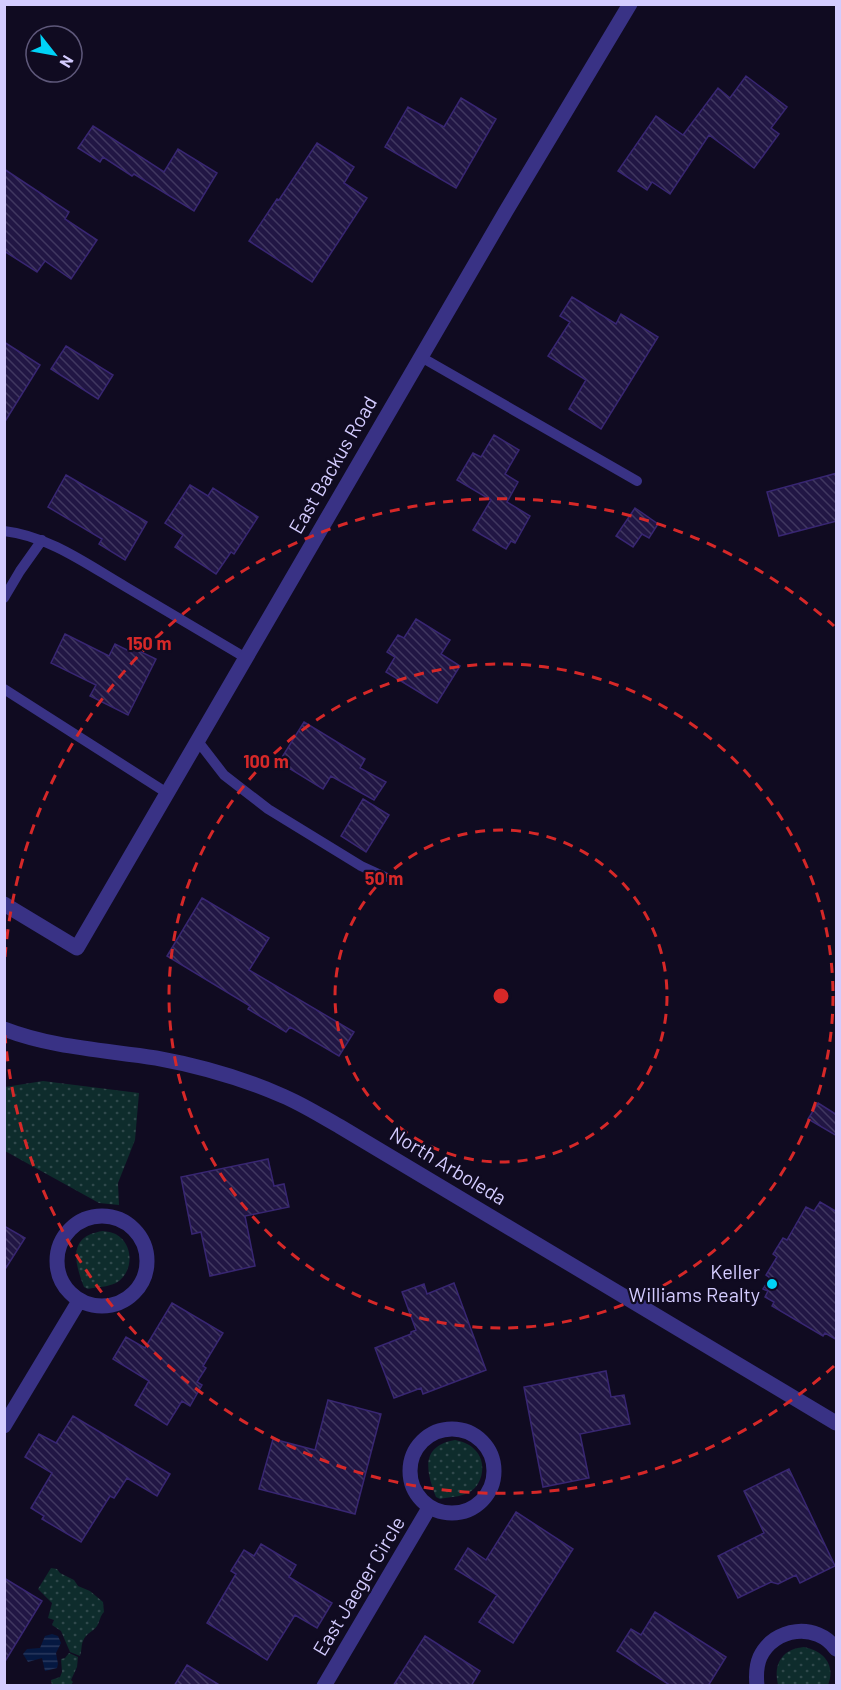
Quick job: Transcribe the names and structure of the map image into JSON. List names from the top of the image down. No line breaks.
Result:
{"streets":{"street":["East Backus Road","North Arboleda","East Jaeger Circle"]},"places":["Keller Williams Realty"],"north":"bottom right","rings":["150 m","100 m","50 m"]}
